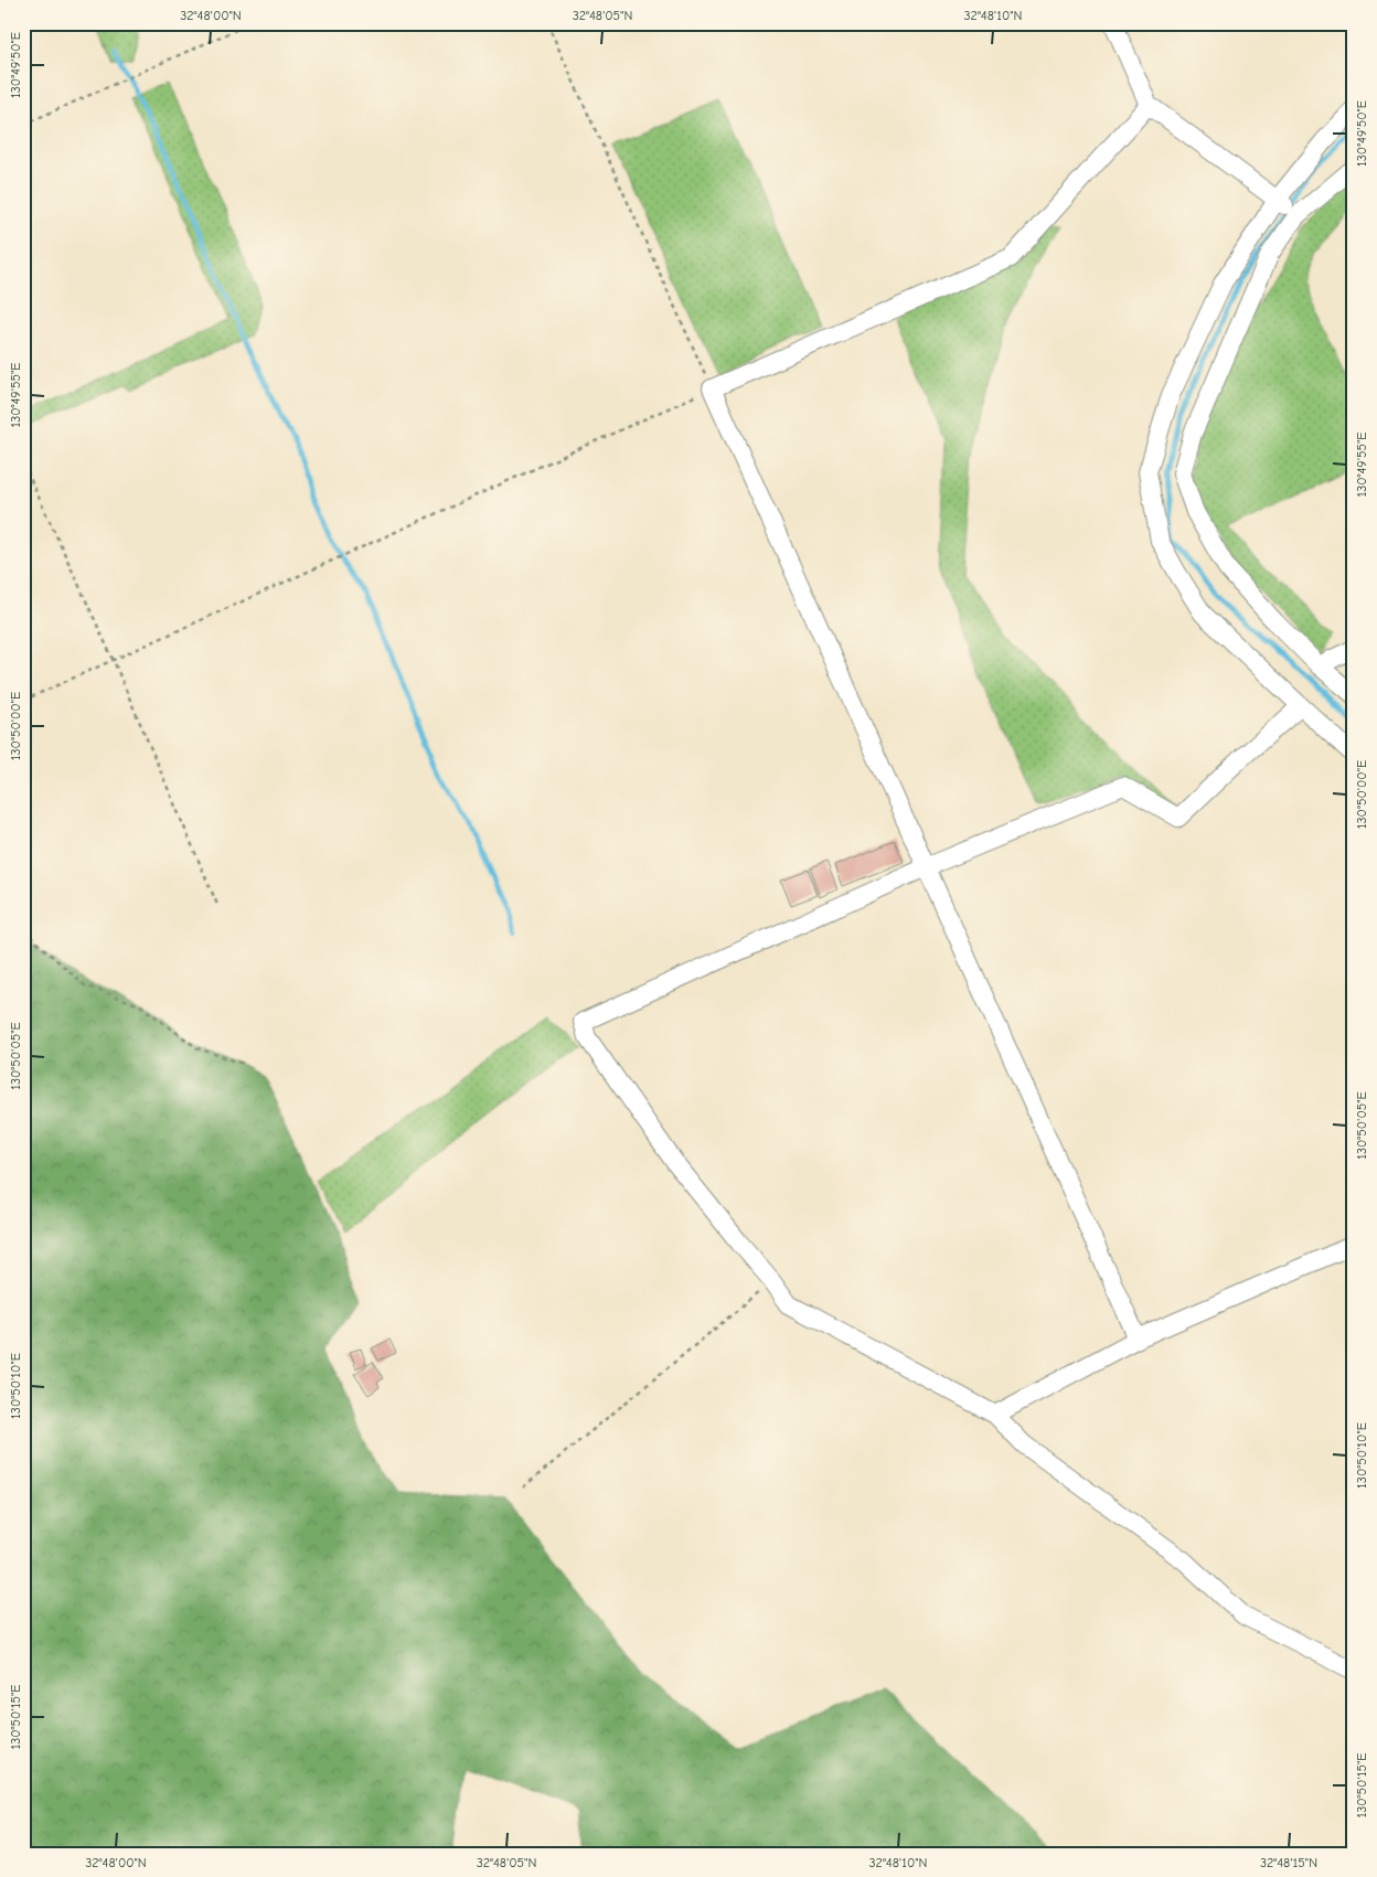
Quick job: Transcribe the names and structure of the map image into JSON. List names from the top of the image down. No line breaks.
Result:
{"coordinates":["32°48'00\"N","32°48'05\"N","32°48'10\"N","130°49'50\"E","130°49'55\"E","130°50'00\"E","130°50'05\"E","130°50'10\"E","130°50'15\"E","32°48'15\"N"]}
